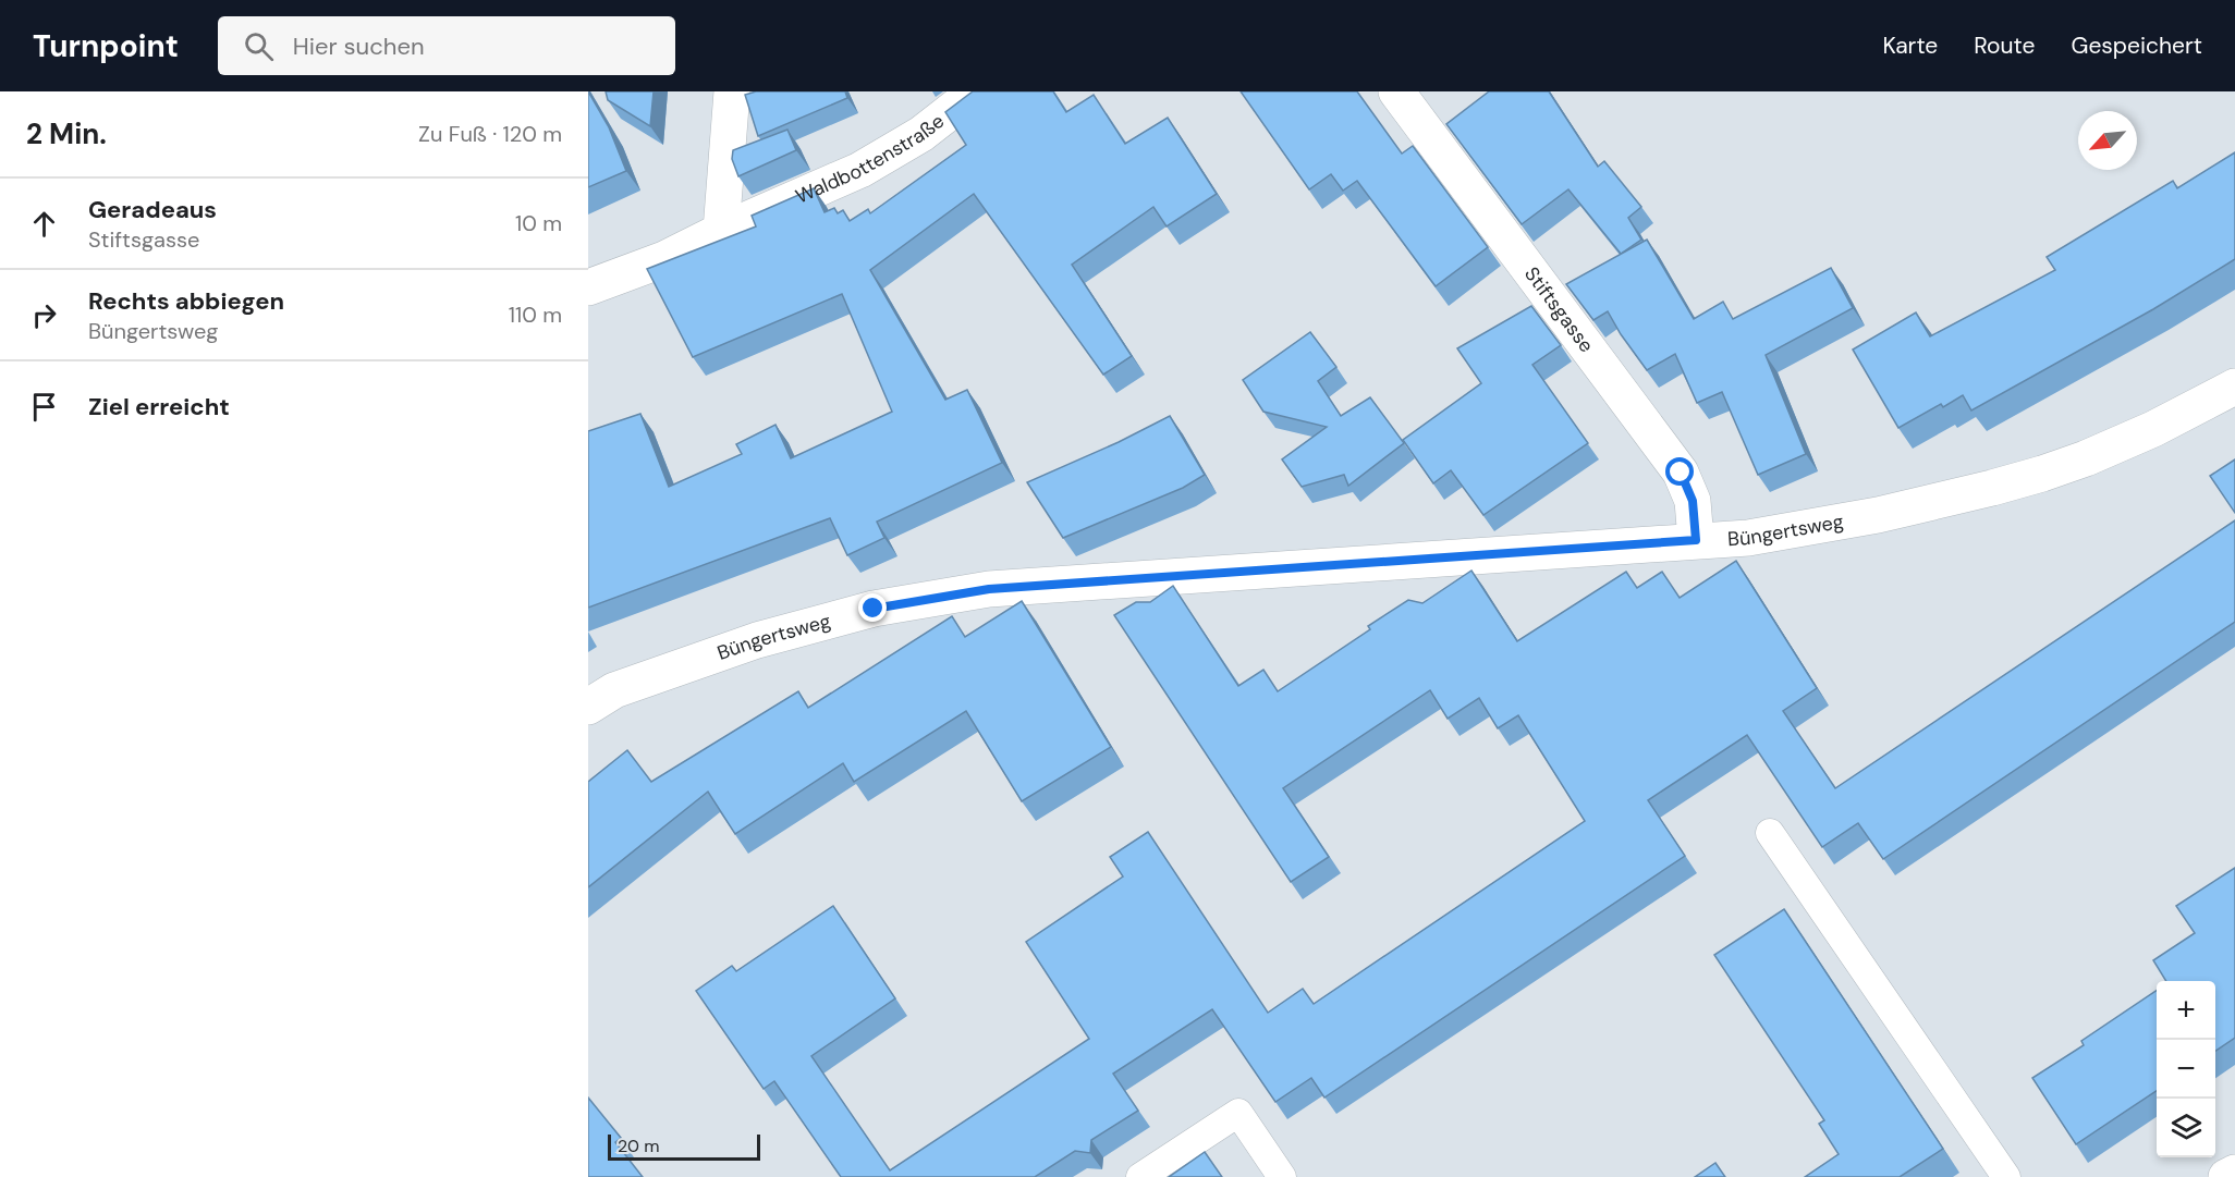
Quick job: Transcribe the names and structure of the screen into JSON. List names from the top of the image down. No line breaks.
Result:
{"streets":{"street":["Waldbottenstraße","Stiftsgasse","Büngertsweg"]},"crossings":[["Stiftsgasse","Büngertsweg"]],"scale_bar":"20 m","north":"bottom left","page":{"header":"Turnpoint","search":"Hier suchen","nav":["Karte","Route","Gespeichert"],"heading":["2 Min.","Zu Fuß · 120 m"],"list":[["Geradeaus","Stiftsgasse","10 m"],["Rechts abbiegen","Büngertsweg","110 m"],"Ziel erreicht"],"map_buttons":["+","−"],"scale":"20 m"}}
